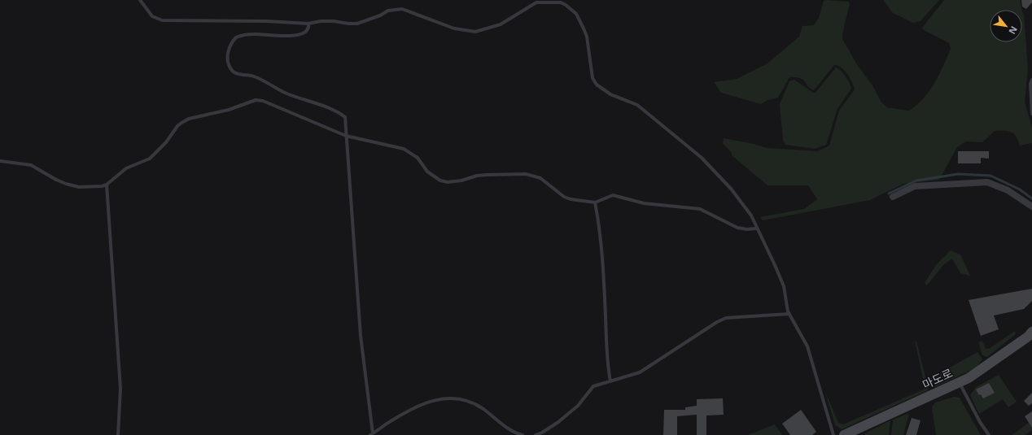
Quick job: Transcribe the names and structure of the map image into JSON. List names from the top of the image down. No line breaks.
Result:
{"streets":{"main road":["마도로"]},"north":"bottom right"}
